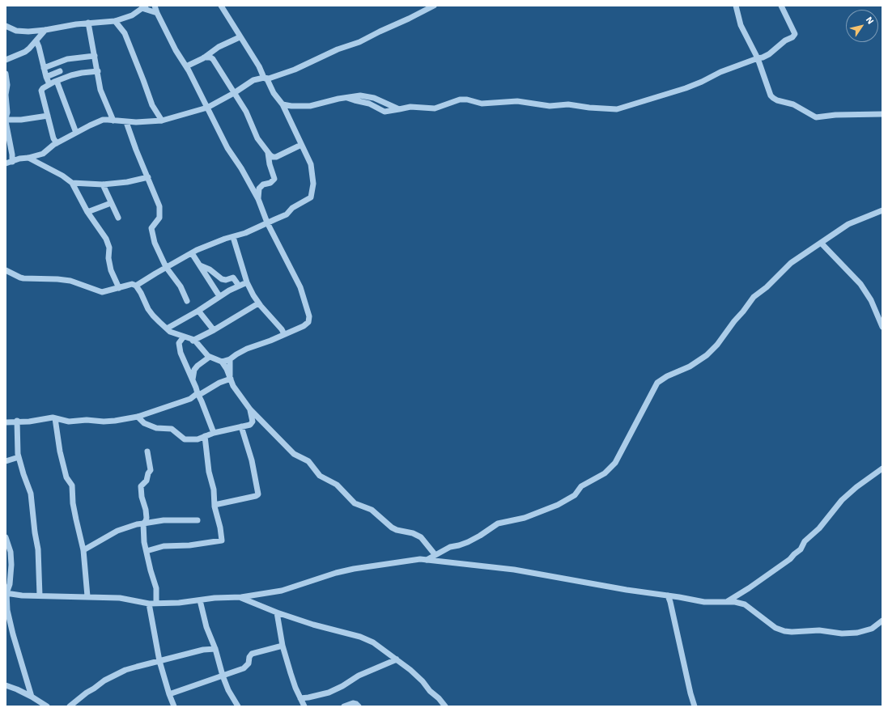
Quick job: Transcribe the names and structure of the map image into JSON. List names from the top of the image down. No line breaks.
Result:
{"north":"top right"}
